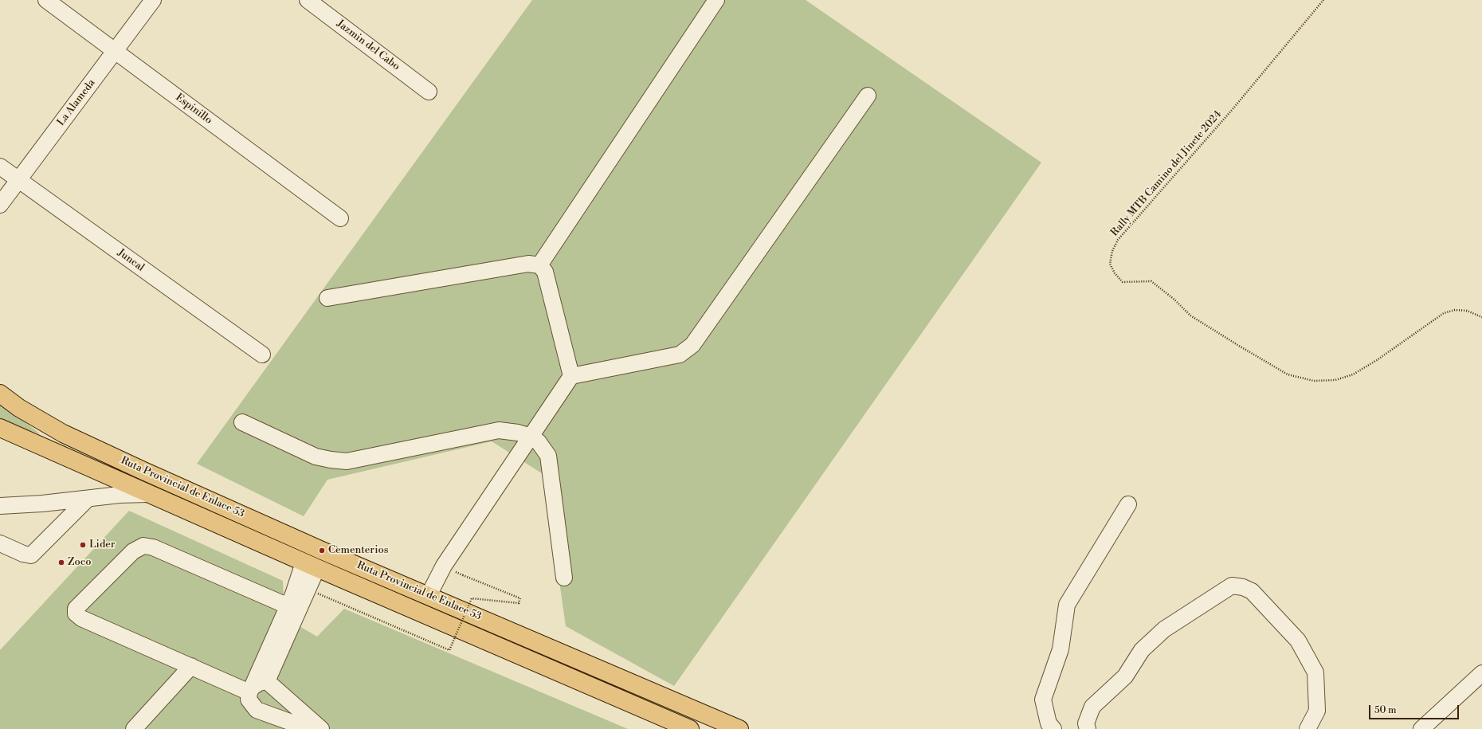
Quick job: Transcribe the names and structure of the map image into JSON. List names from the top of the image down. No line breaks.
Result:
{"streets":{"main road":["Ruta Provincial de Enlace 53"],"street":["Jazmin del Cabo","La Alameda","Espinillo","Juncal"],"path":["Rally MTB Camino del Jinete 2024"]},"crossings":[["La Alameda","Espinillo"],["La Alameda","Juncal"]],"places":["Lider","Cementerios","Zoco"],"scale_bar":"50 m"}
